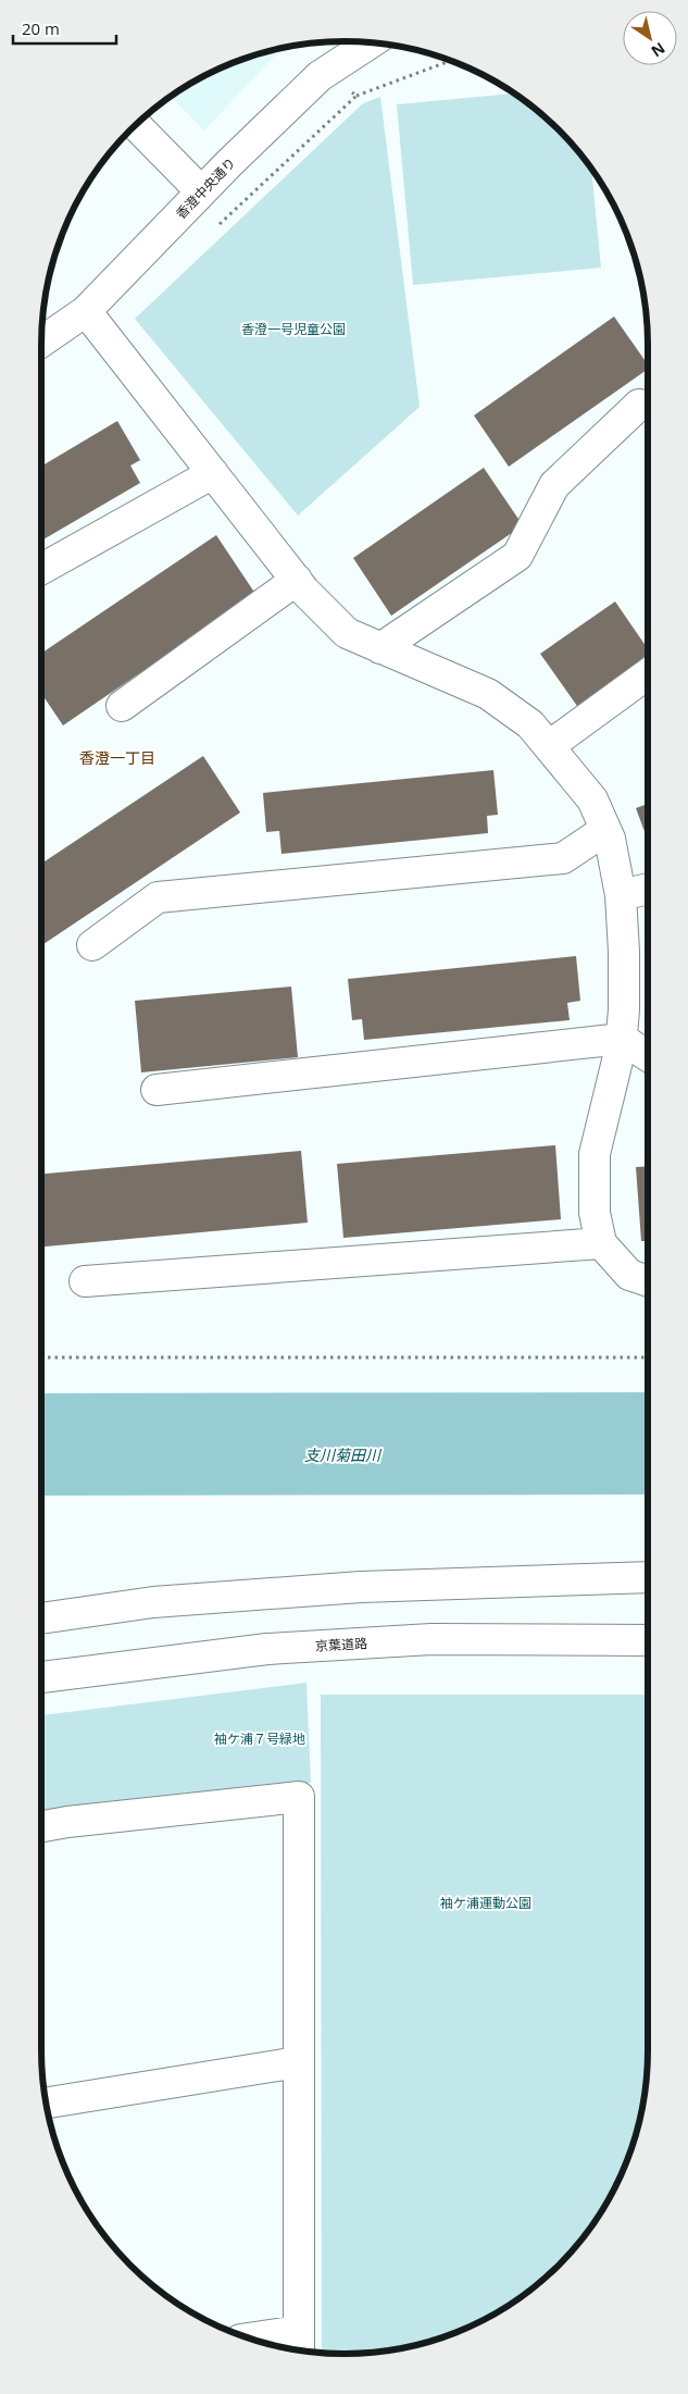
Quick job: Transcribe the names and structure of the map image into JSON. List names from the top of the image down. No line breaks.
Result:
{"streets":{"main road":["香澄中央通り","京葉道路"]},"districts":["香澄一丁目"],"water":["支川菊田川"],"parks":["香澄一号児童公園","袖ケ浦７号緑地","袖ケ浦運動公園"],"scale_bar":"20 m","north":"bottom right"}
